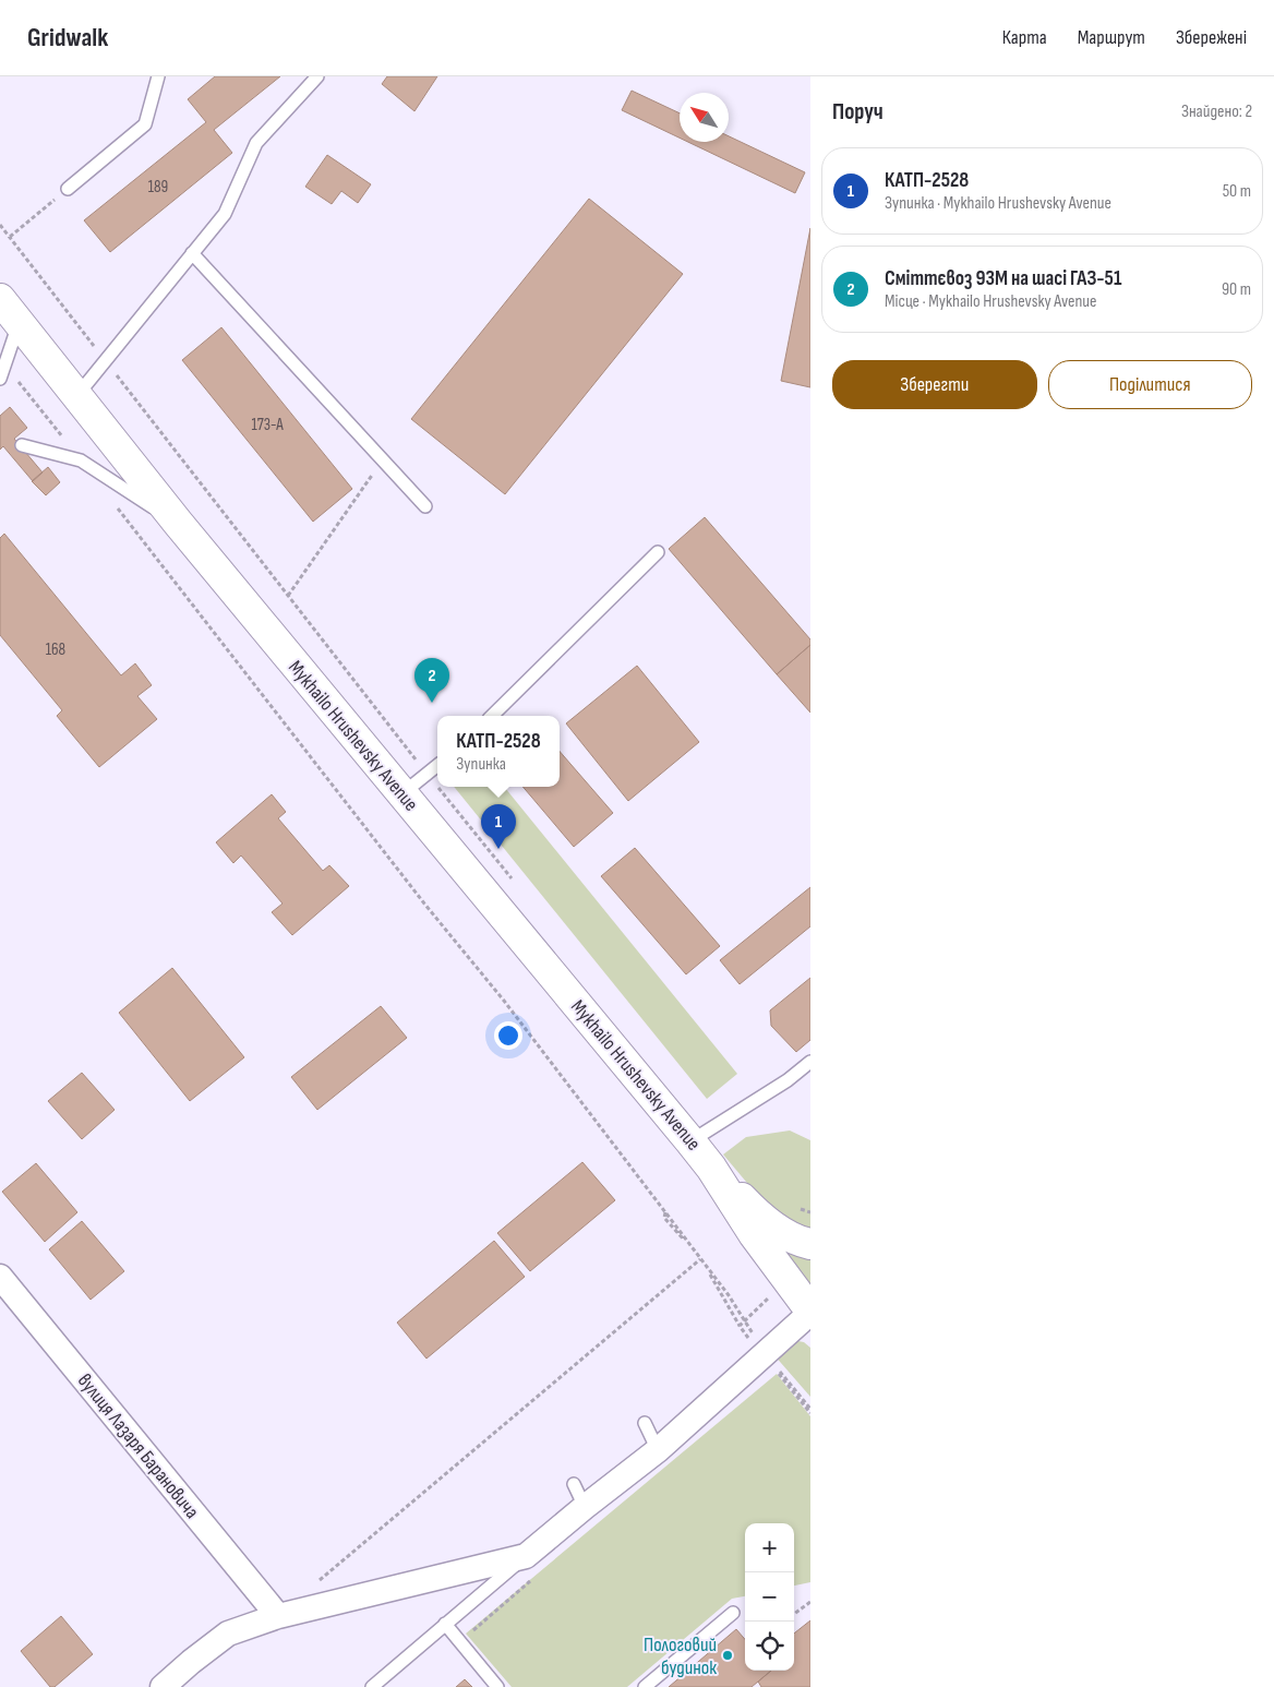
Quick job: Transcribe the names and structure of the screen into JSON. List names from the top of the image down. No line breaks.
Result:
{"streets":{"street":["Mykhailo Hrushevsky Avenue","вулиця Лазаря Барановича"]},"places":["Пологовий будинок"],"house_numbers":["189","173-А","168"],"north":"top left","page":{"header":"Gridwalk","nav":["Карта","Маршрут","Збережені"],"heading":["Поруч","Знайдено: 2"],"list":[{"mark":"1","name":"КАТП-2528","note":"Зупинка · Mykhailo Hrushevsky Avenue","value":"50 m"},{"mark":"2","name":"Сміттєвоз 93М на шасі ГАЗ-51","note":"Місце · Mykhailo Hrushevsky Avenue","value":"90 m"}],"buttons":["Зберегти","Поділитися"],"pins":["2","1"],"popup":["КАТП-2528","Зупинка"],"map_buttons":["+","−"]}}
